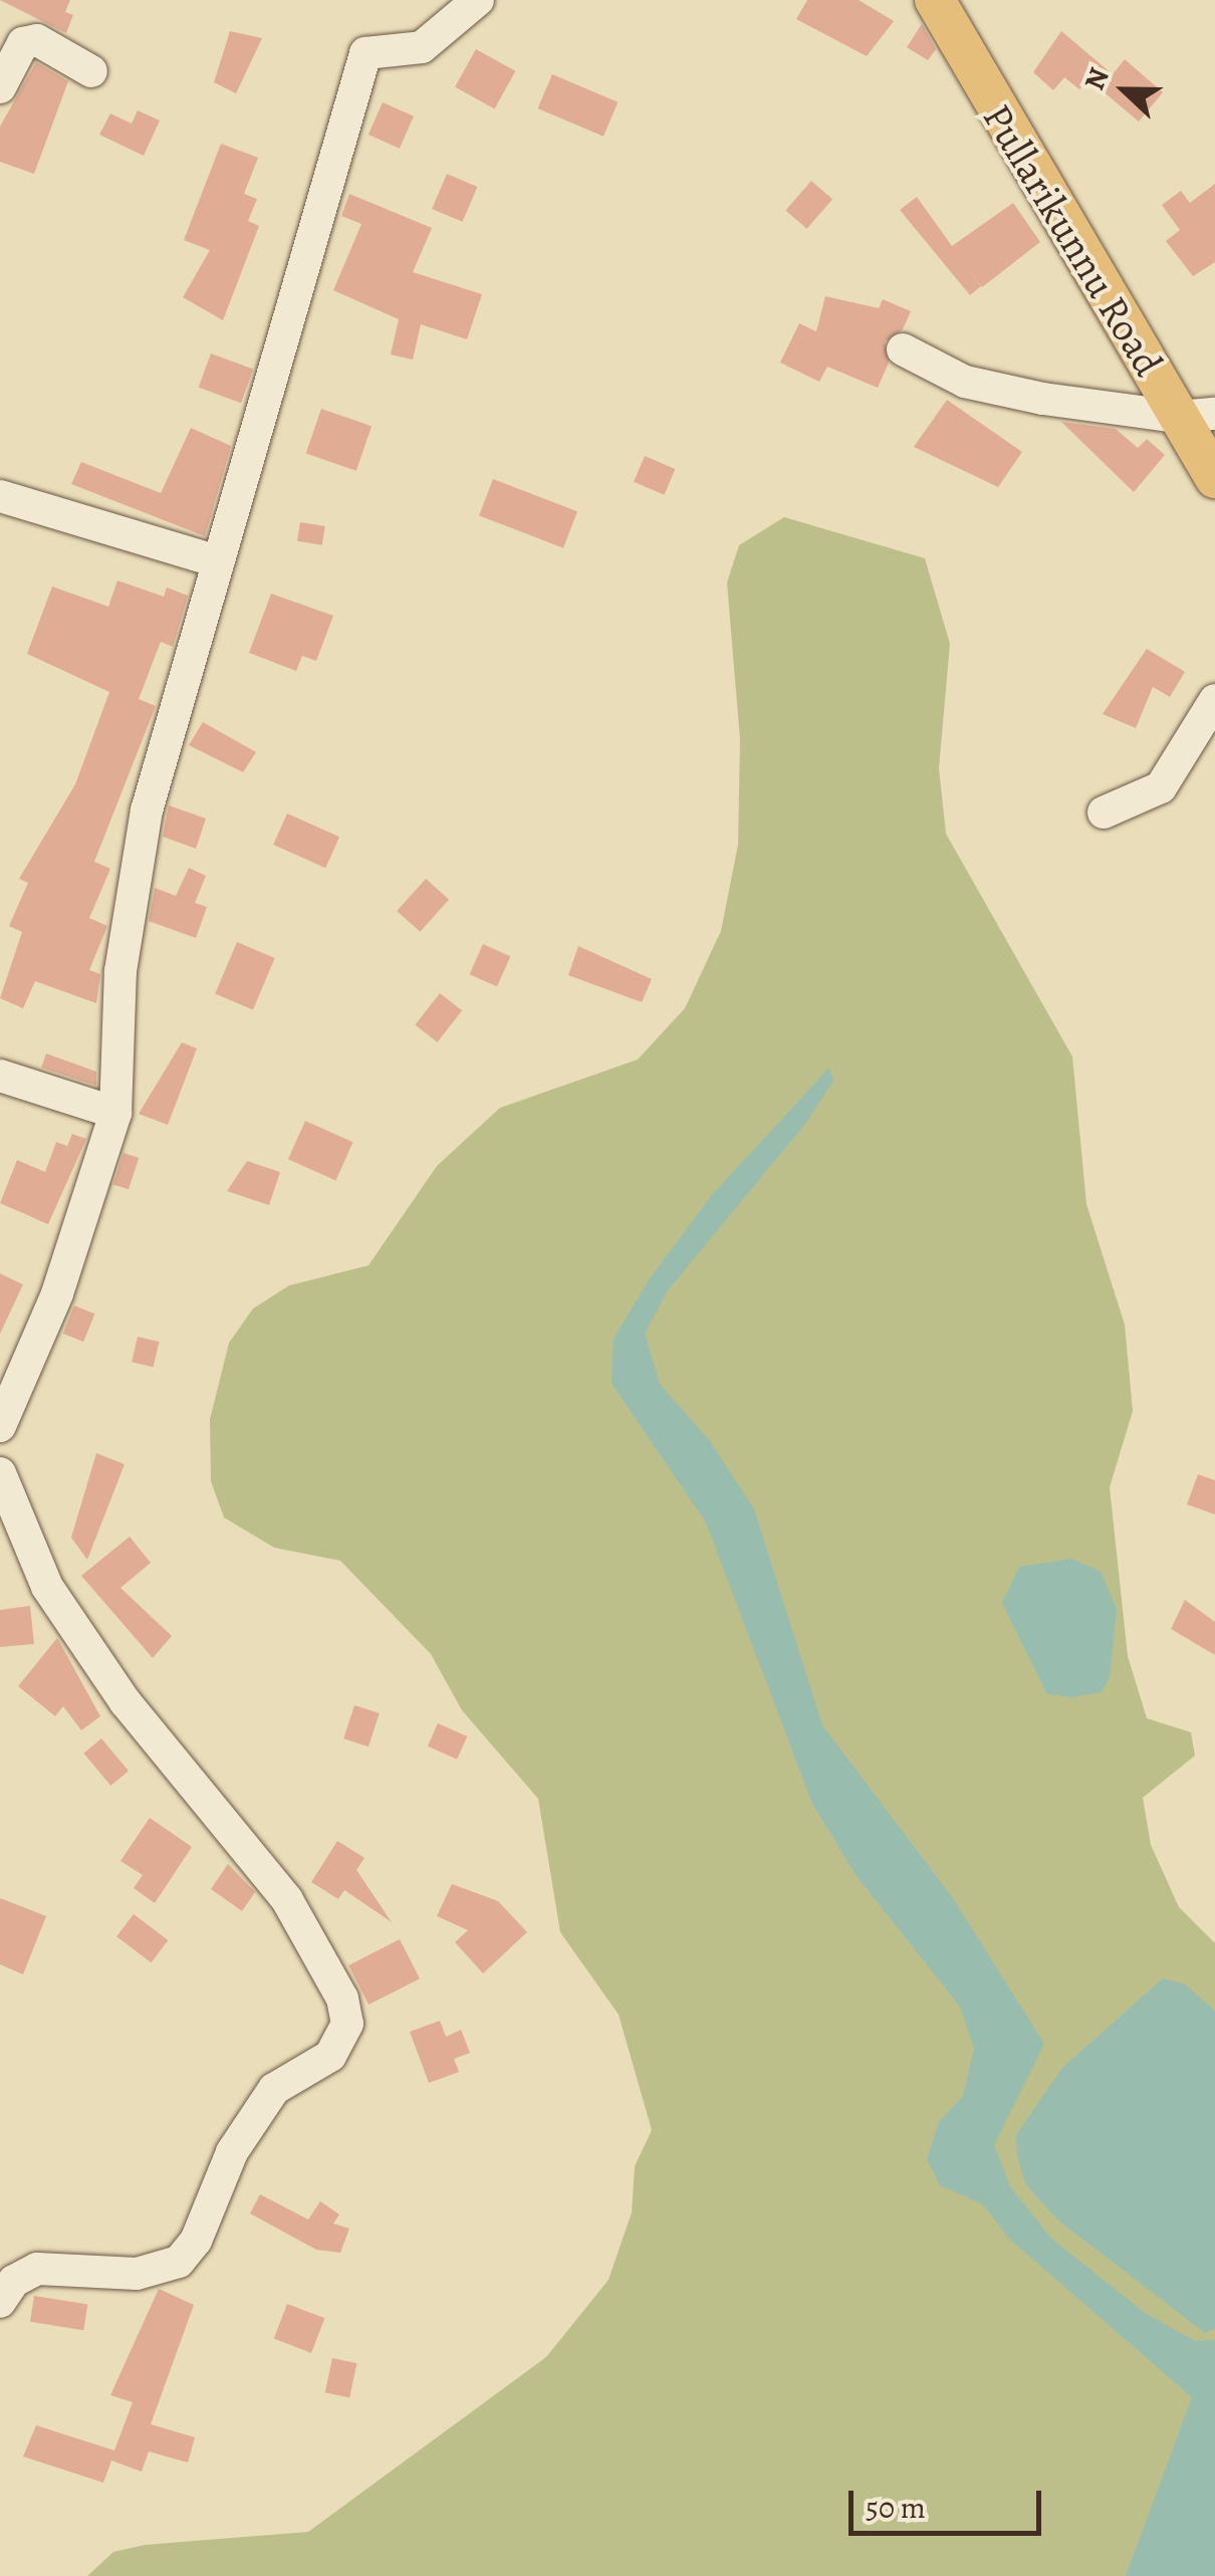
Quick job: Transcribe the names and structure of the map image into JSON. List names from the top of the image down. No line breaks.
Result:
{"streets":{"main road":["Pullarikunnu Road"]},"scale_bar":"50 m","north":"left"}
